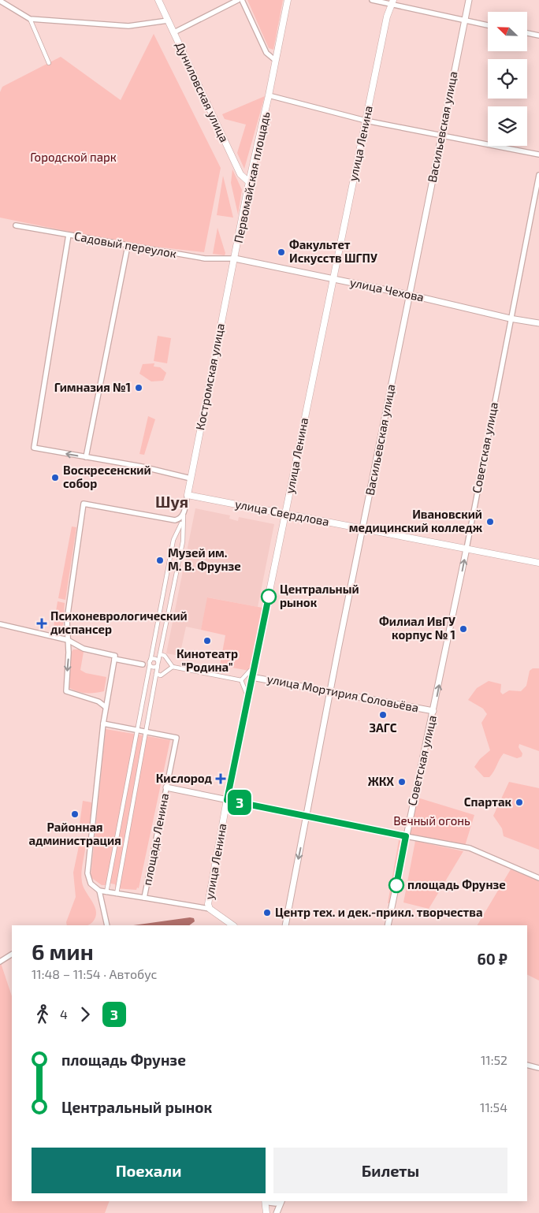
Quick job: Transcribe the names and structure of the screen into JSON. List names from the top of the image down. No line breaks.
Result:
{"streets":{"main road":["Дуниловская улица","улица Ленина","Первомайская площадь","Костромская улица","улица Свердлова"],"street":["Васильевская улица","Садовый переулок","улица Чехова","Советская улица","улица Мортирия Соловьёва","площадь Ленина"]},"crossings":[["Дуниловская улица","Первомайская площадь"],["Васильевская улица","улица Чехова"],["Васильевская улица","улица Свердлова"],["Васильевская улица","улица Мортирия Соловьёва"],["улица Ленина","улица Чехова"],["улица Ленина","улица Свердлова"],["улица Ленина","улица Мортирия Соловьёва"],["Первомайская площадь","Садовый переулок"],["Первомайская площадь","улица Чехова"],["Первомайская площадь","Костромская улица"],["Садовый переулок","улица Чехова"],["Садовый переулок","Костромская улица"],["улица Чехова","Костромская улица"],["улица Чехова","Советская улица"],["Костромская улица","улица Свердлова"],["Советская улица","улица Свердлова"],["Советская улица","улица Мортирия Соловьёва"]],"districts":["Шуя"],"parks":["Городской парк","Вечный огонь"],"places":{"other":["Факультет Искусств ШГПУ","Гимназия №1","Воскресенский собор","Ивановский медицинский колледж","Музей им. М. В. Фрунзе","Центральный рынок","Филиал ИвГУ корпус № 1","Кинотеатр \"Родина\"","ЗАГС","ЖКХ","Спартак","Районная администрация","площадь Фрунзе","Центр тех. и дек.-прикл. творчества"],"health":["Психоневрологический диспансер","Кислород"]},"lines":["bus line 3"],"north":"top left","page":{"on_map":"3","heading":["6 мин","11:48 – 11:54 · Автобус","60 ₽"],"legs":["4","3"],"list":[{"name":"площадь Фрунзе","value":"11:52"},{"name":"Центральный рынок","value":"11:54"}],"buttons":["Поехали","Билеты"]}}
